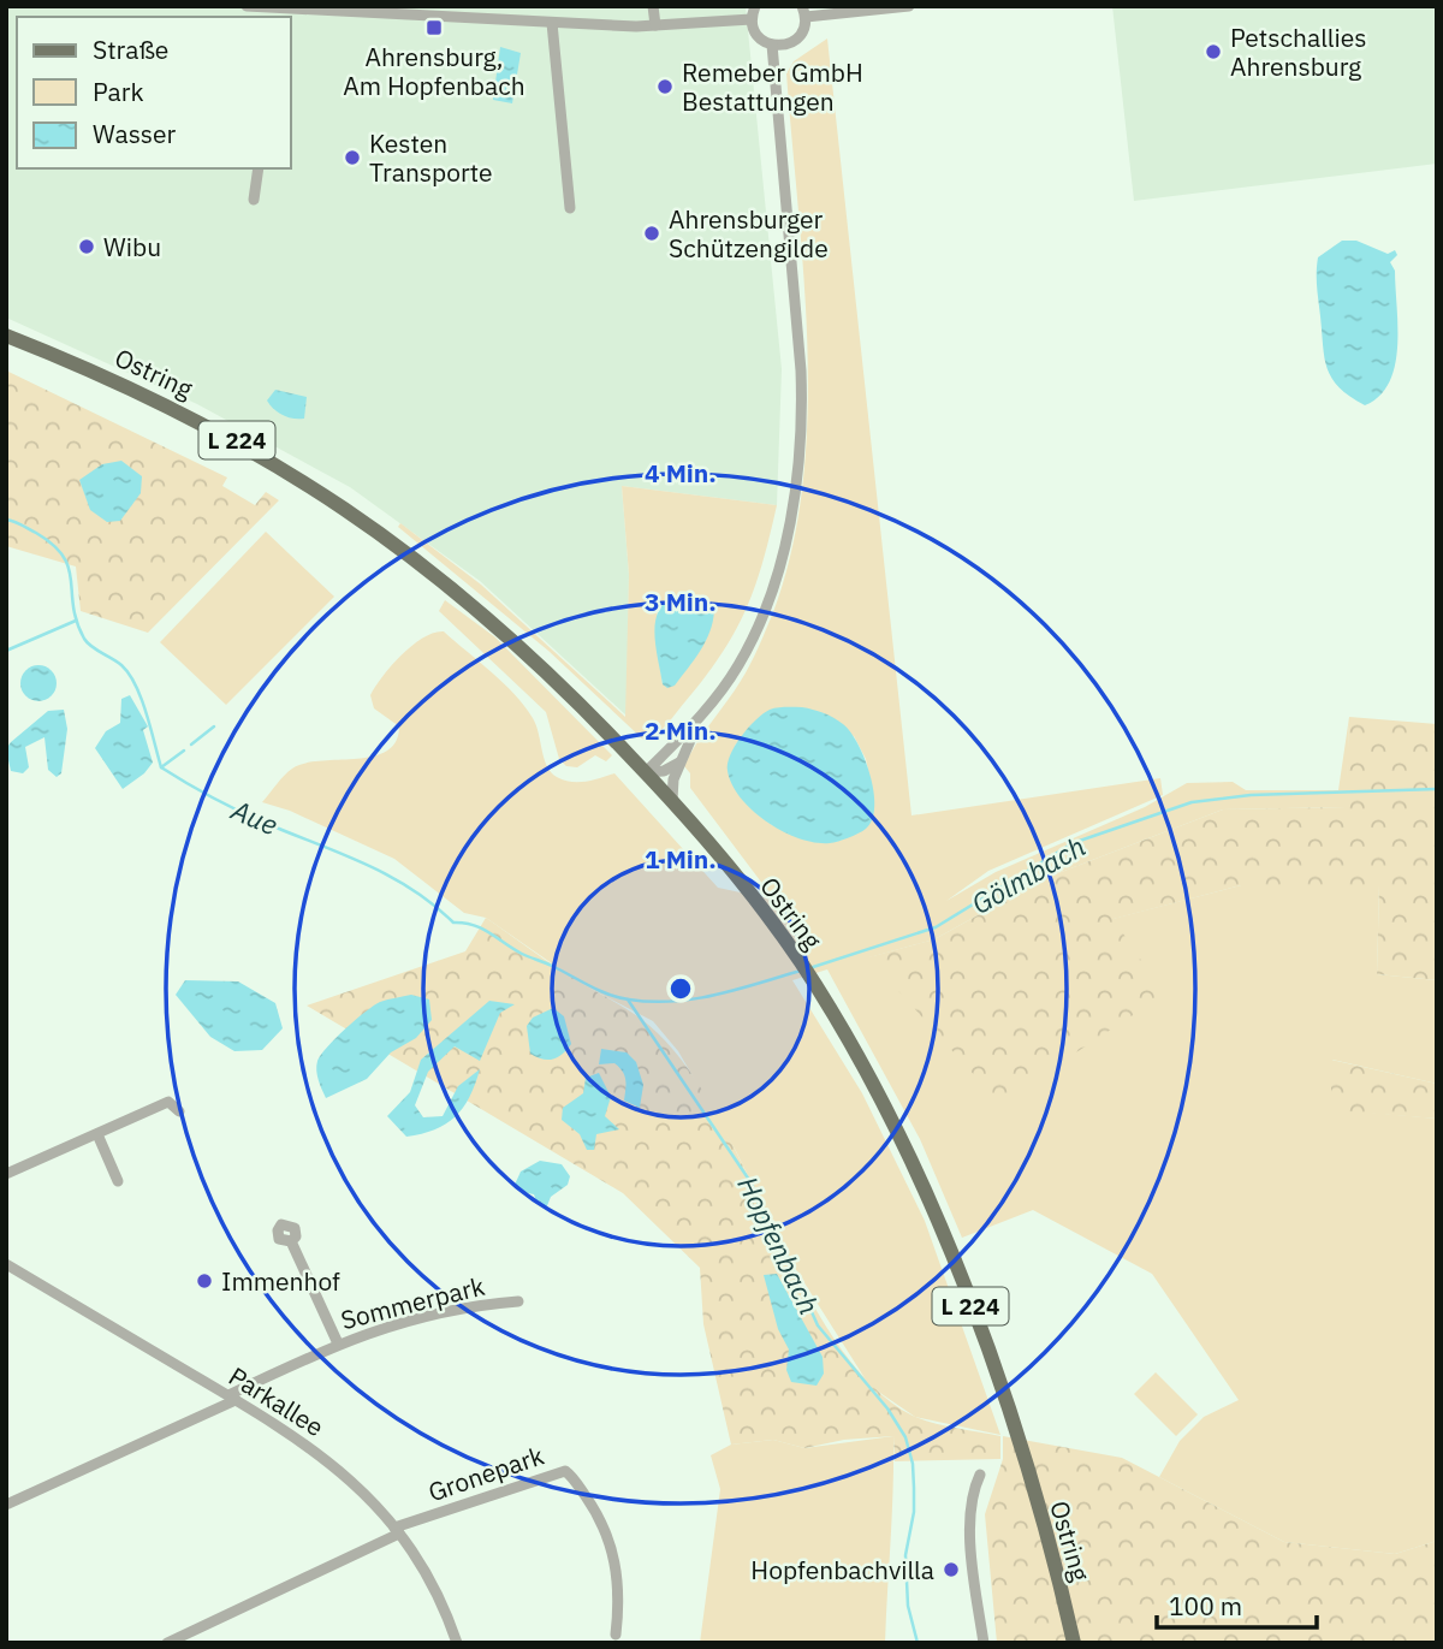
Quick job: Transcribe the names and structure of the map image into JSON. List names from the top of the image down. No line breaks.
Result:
{"streets":{"main road":["Ostring","L 224"],"street":["Sommerpark","Parkallee","Gronepark"]},"crossings":[["Sommerpark","Parkallee"],["Parkallee","Gronepark"]],"water":["Aue","Gölmbach","Hopfenbach"],"places":{"transit":["Ahrensburg, Am Hopfenbach"],"other":["Petschallies Ahrensburg","Remeber GmbH Bestattungen","Kesten Transporte","Ahrensburger Schützengilde","Wibu","Immenhof","Hopfenbachvilla"]},"legend":["Straße","Park","Wasser"],"scale_bar":"100 m","rings":["4 Min.","3 Min.","2 Min.","1 Min."]}
